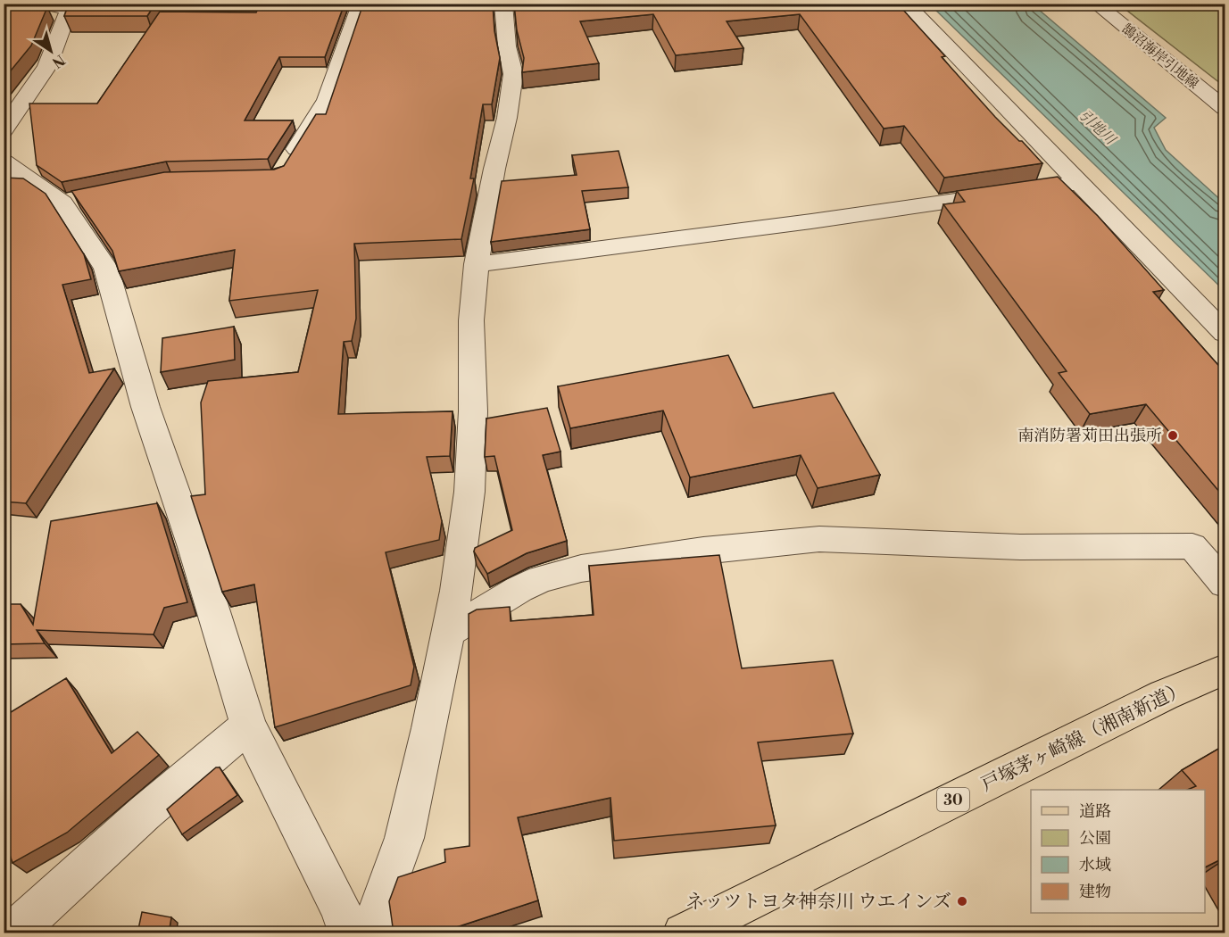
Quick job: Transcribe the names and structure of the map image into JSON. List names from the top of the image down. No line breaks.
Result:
{"streets":{"main road":["戸塚茅ヶ崎線（湘南新道）","30"],"street":["鵠沼海岸引地線"]},"water":["引地川"],"places":["南消防署苅田出張所","ネッツトヨタ神奈川 ウエインズ"],"legend":["道路","公園","水域","建物"],"north":"bottom right"}
